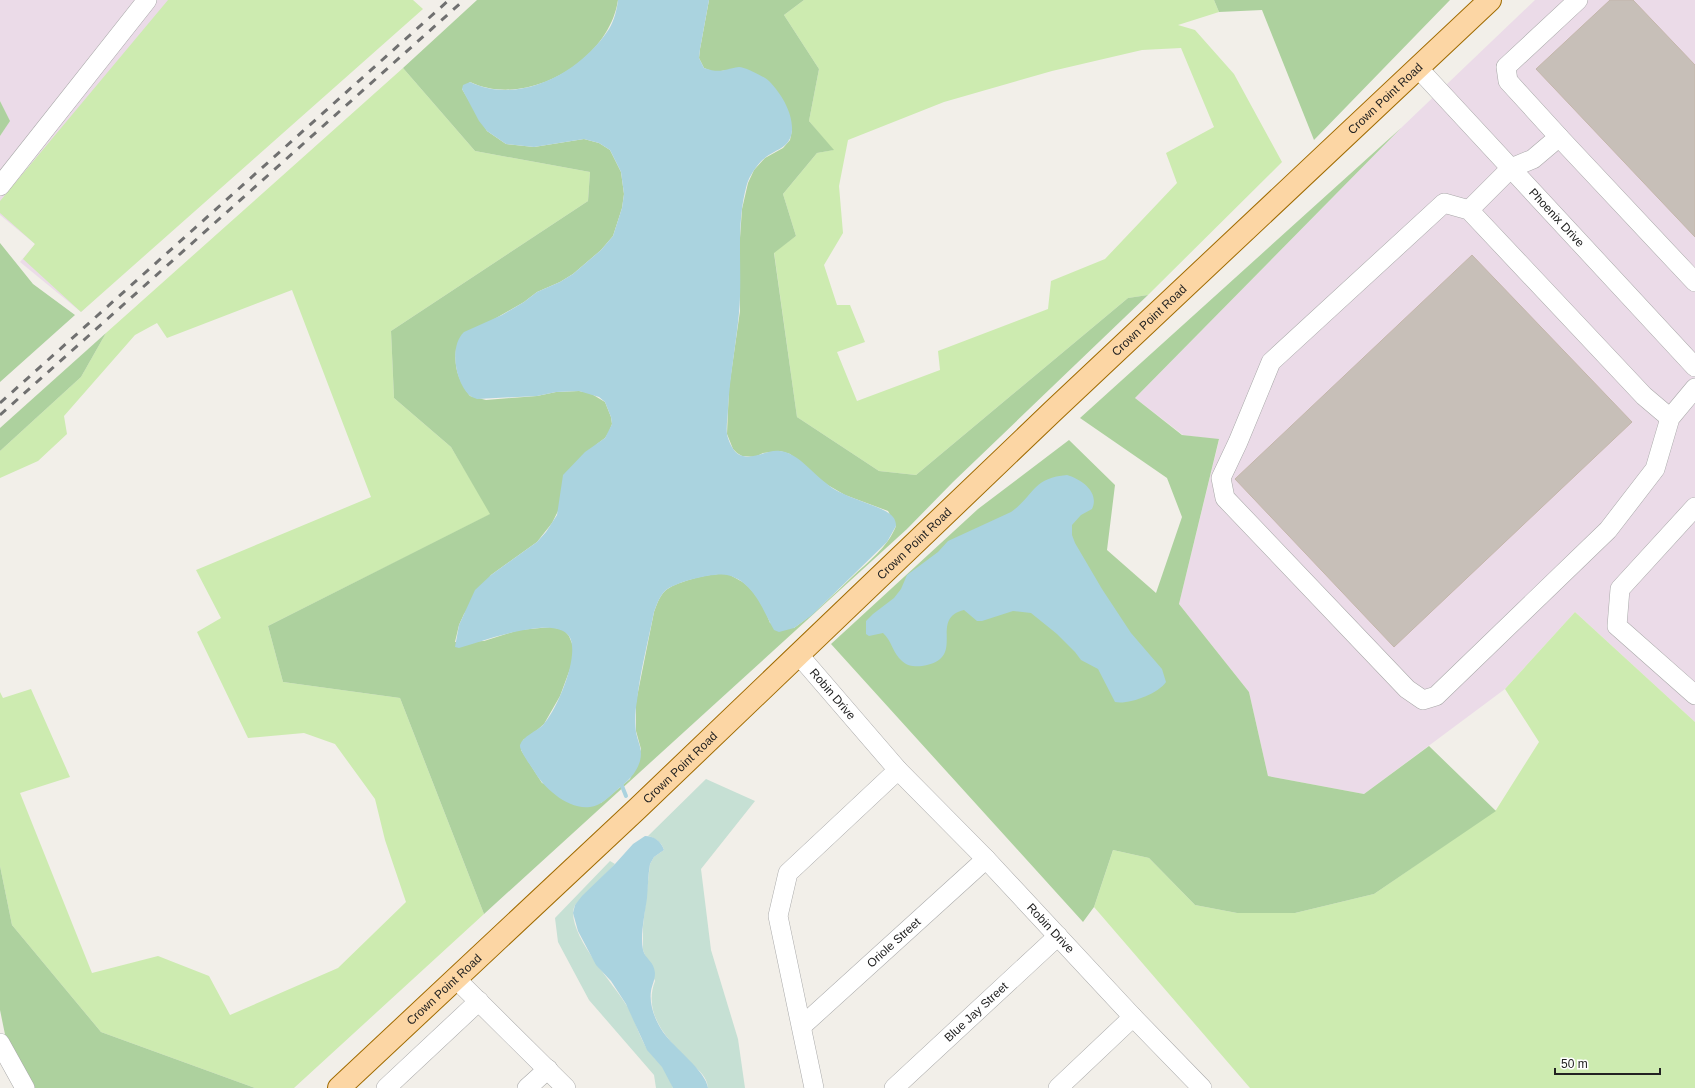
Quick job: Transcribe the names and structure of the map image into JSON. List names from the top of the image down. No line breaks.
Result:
{"streets":{"main road":["Crown Point Road"],"street":["Phoenix Drive","Robin Drive","Oriole Street","Blue Jay Street"]},"crossings":[["Crown Point Road","Phoenix Drive"],["Crown Point Road","Robin Drive"],["Robin Drive","Oriole Street"],["Robin Drive","Blue Jay Street"]],"scale_bar":"50 m"}
